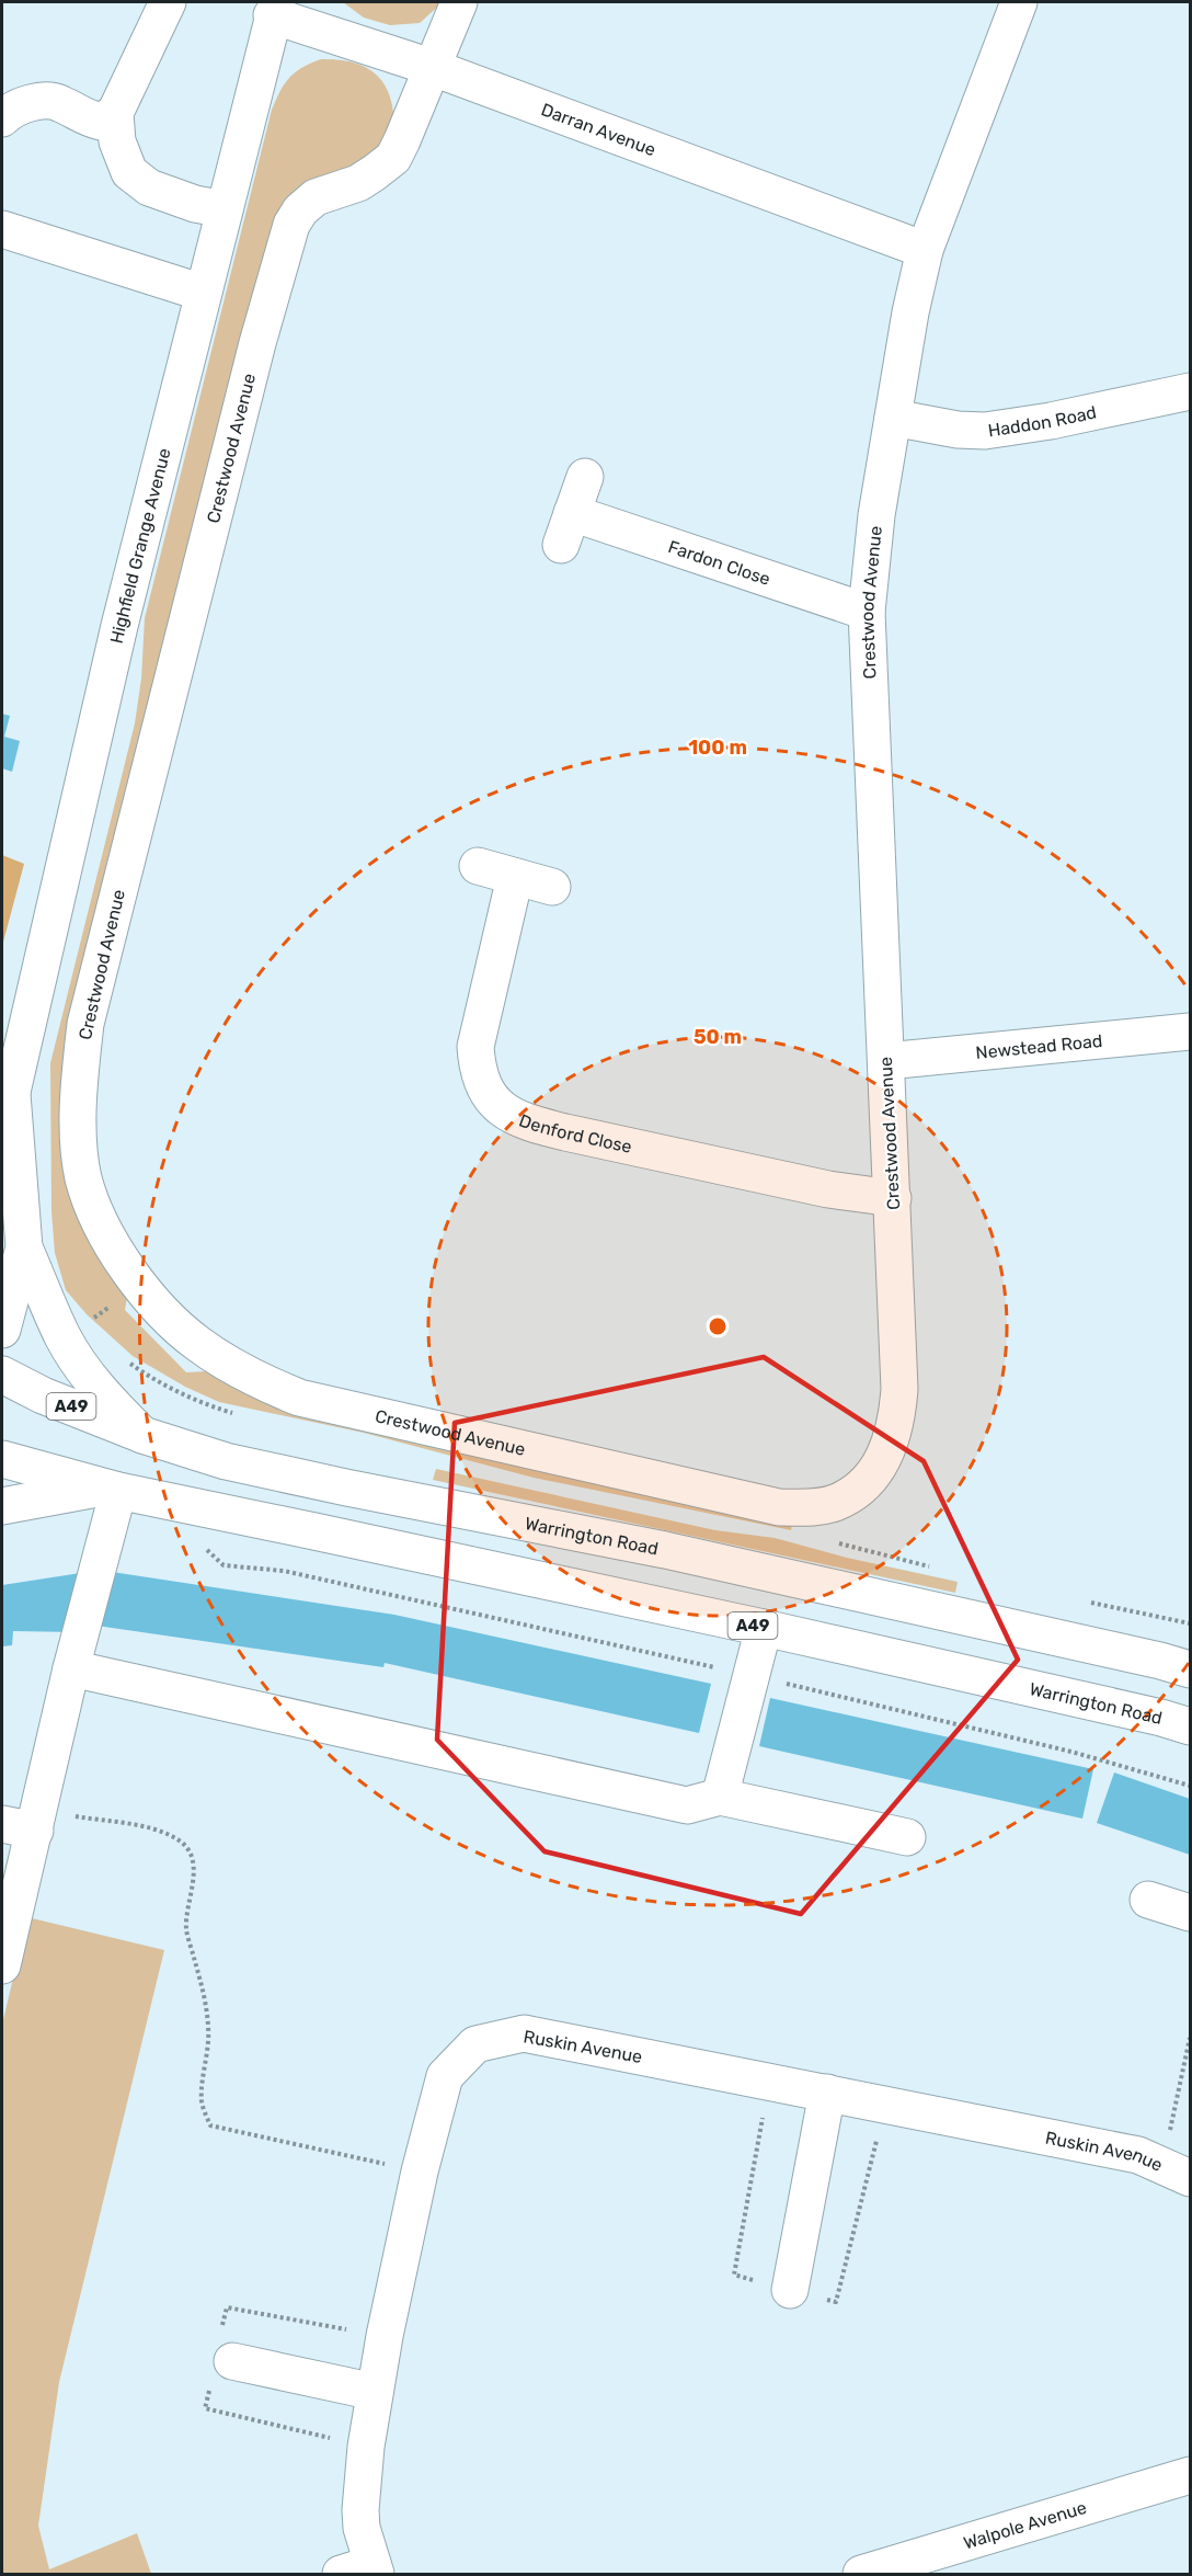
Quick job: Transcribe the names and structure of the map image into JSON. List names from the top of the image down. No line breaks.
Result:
{"streets":{"main road":["Darran Avenue","Haddon Road","Crestwood Avenue","Highfield Grange Avenue","Fardon Close","Newstead Road","Denford Close","A49","Warrington Road","Ruskin Avenue","Walpole Avenue"]},"crossings":[["Darran Avenue","Crestwood Avenue"],["Darran Avenue","Highfield Grange Avenue"],["Haddon Road","Crestwood Avenue"],["Crestwood Avenue","Fardon Close"],["Crestwood Avenue","Newstead Road"],["Crestwood Avenue","Denford Close"]],"rings":["100 m","50 m"]}
